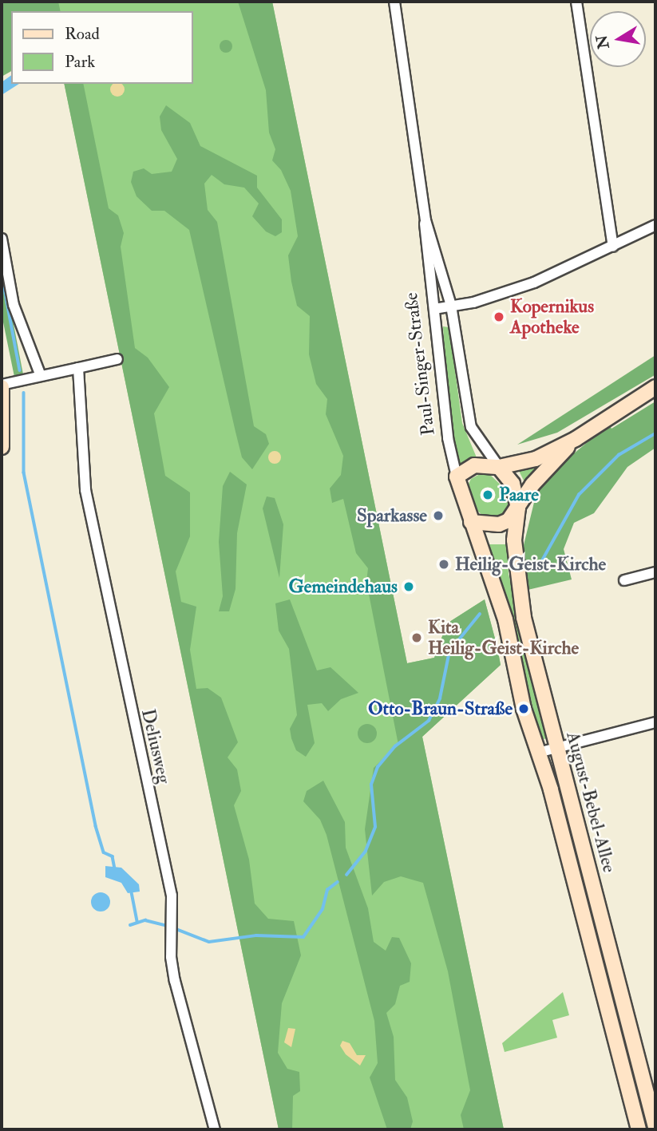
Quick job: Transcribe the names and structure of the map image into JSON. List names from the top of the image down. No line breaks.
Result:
{"streets":{"street":["Paul-Singer-Straße","Deliusweg","August-Bebel-Allee"]},"crossings":[["Paul-Singer-Straße","August-Bebel-Allee"]],"places":["Kopernikus Apotheke","Paare","Sparkasse","Heilig-Geist-Kirche","Gemeindehaus","Kita Heilig-Geist-Kirche","Otto-Braun-Straße"],"legend":["Road","Park"],"north":"left"}
